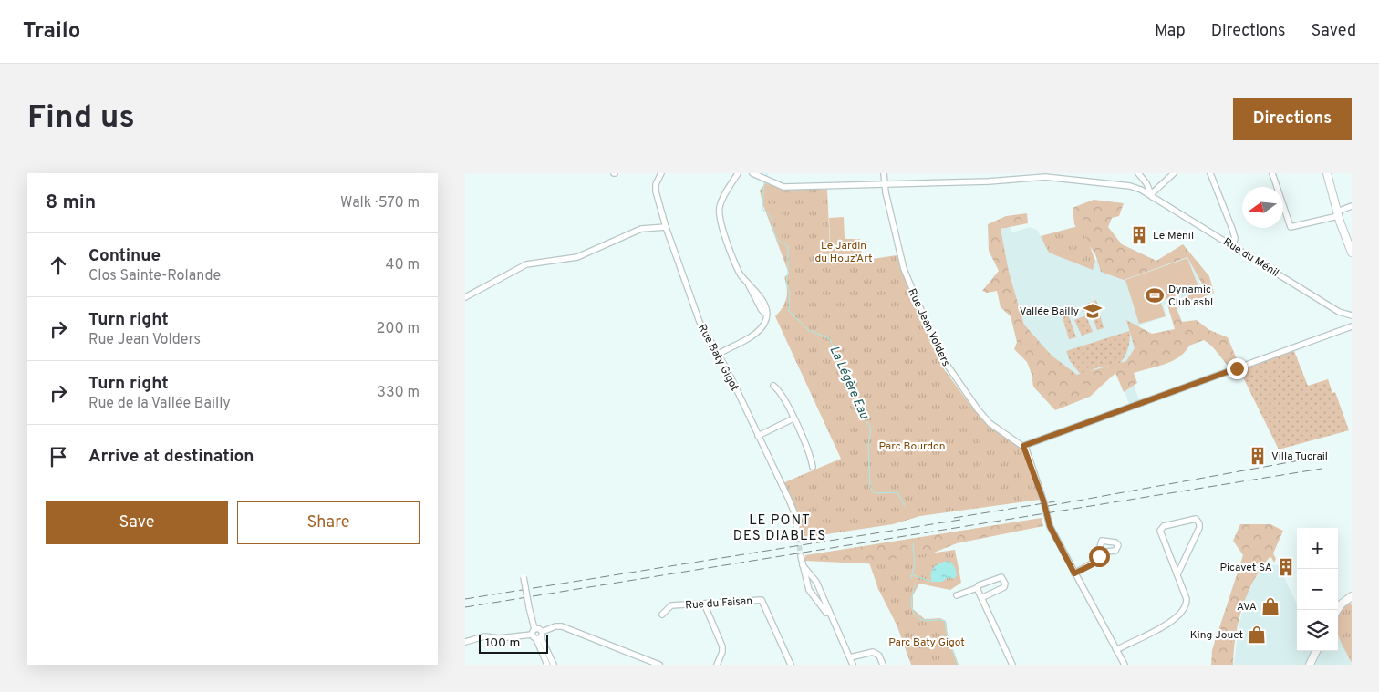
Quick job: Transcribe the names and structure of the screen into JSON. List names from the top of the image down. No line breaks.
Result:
{"streets":{"street":["Rue du Ménil","Rue Jean Volders","Rue Baty Gigot","Rue du Faisan"]},"districts":["LE PONT DES DIABLES"],"water":["La Légère Eau"],"parks":["Le Jardin du Houz’Art","Parc Bourdon","Parc Baty Gigot"],"places":{"building":["Le Ménil","Villa Tucrail","Picavet SA"],"sports":["Dynamic Club asbl"],"school or university":["Vallée Bailly"],"shop":["AVA","King Jouet"]},"scale_bar":"100 m","north":"left","page":{"header":"Trailo","nav":["Map","Directions","Saved"],"buttons":["Directions",["Save","Share"]],"title":"Find us","heading":["8 min","Walk · 570 m"],"list":[["Continue","Clos Sainte-Rolande","40 m"],["Turn right","Rue Jean Volders","200 m"],["Turn right","Rue de la Vallée Bailly","330 m"],"Arrive at destination"],"map_buttons":["+","−"],"scale":"100 m"}}
